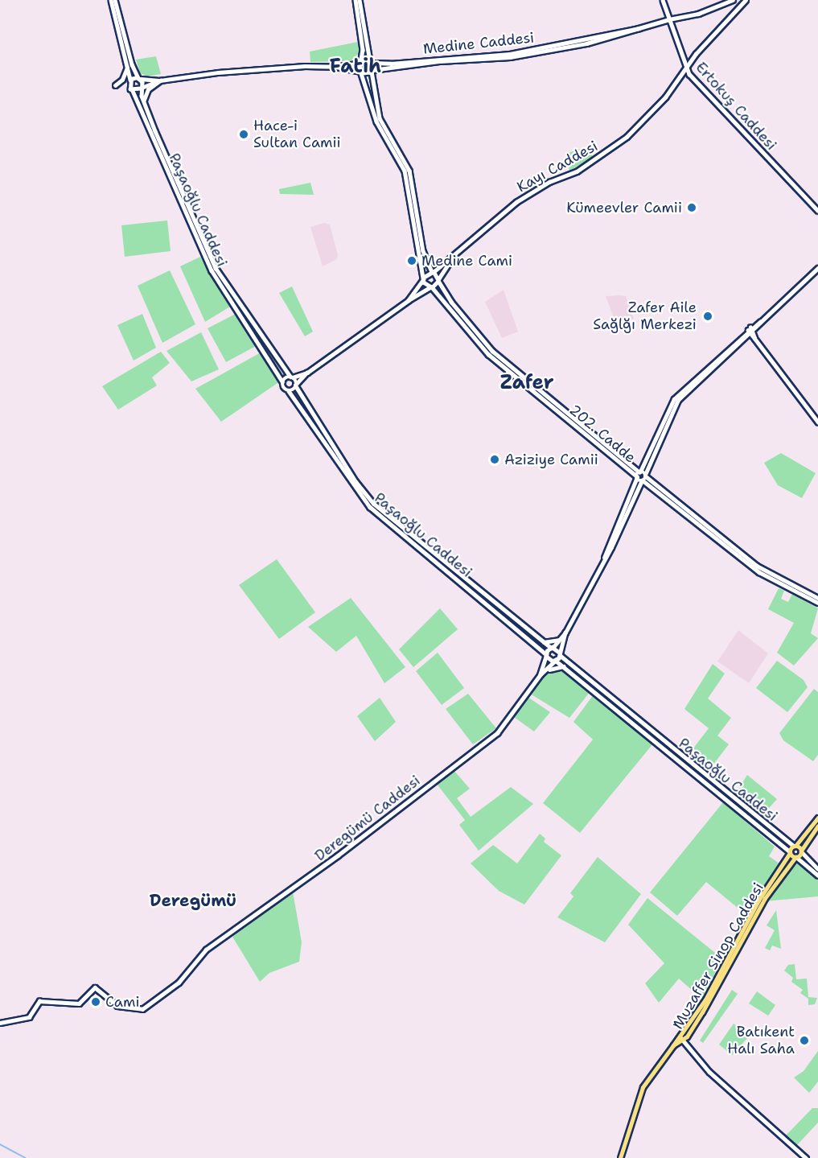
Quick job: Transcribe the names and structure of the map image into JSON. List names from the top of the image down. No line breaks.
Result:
{"streets":{"main road":["Muzaffer Sinop Caddesi"],"street":["Medine Caddesi","Ertokuş Caddesi","Kayı Caddesi","Paşaoğlu Caddesi","202. Cadde","Deregümü Caddesi"]},"crossings":[["Medine Caddesi","Ertokuş Caddesi"],["Ertokuş Caddesi","Kayı Caddesi"],["Kayı Caddesi","202. Cadde"],["Paşaoğlu Caddesi","Deregümü Caddesi"],["Paşaoğlu Caddesi","Muzaffer Sinop Caddesi"]],"districts":["Fatih","Zafer","Deregümü"],"places":["Hace-i Sultan Camii","Kümeevler Camii","Medine Cami","Zafer Aile Sağlğı Merkezi","Aziziye Camii","Cami","Batıkent Halı Saha"]}
